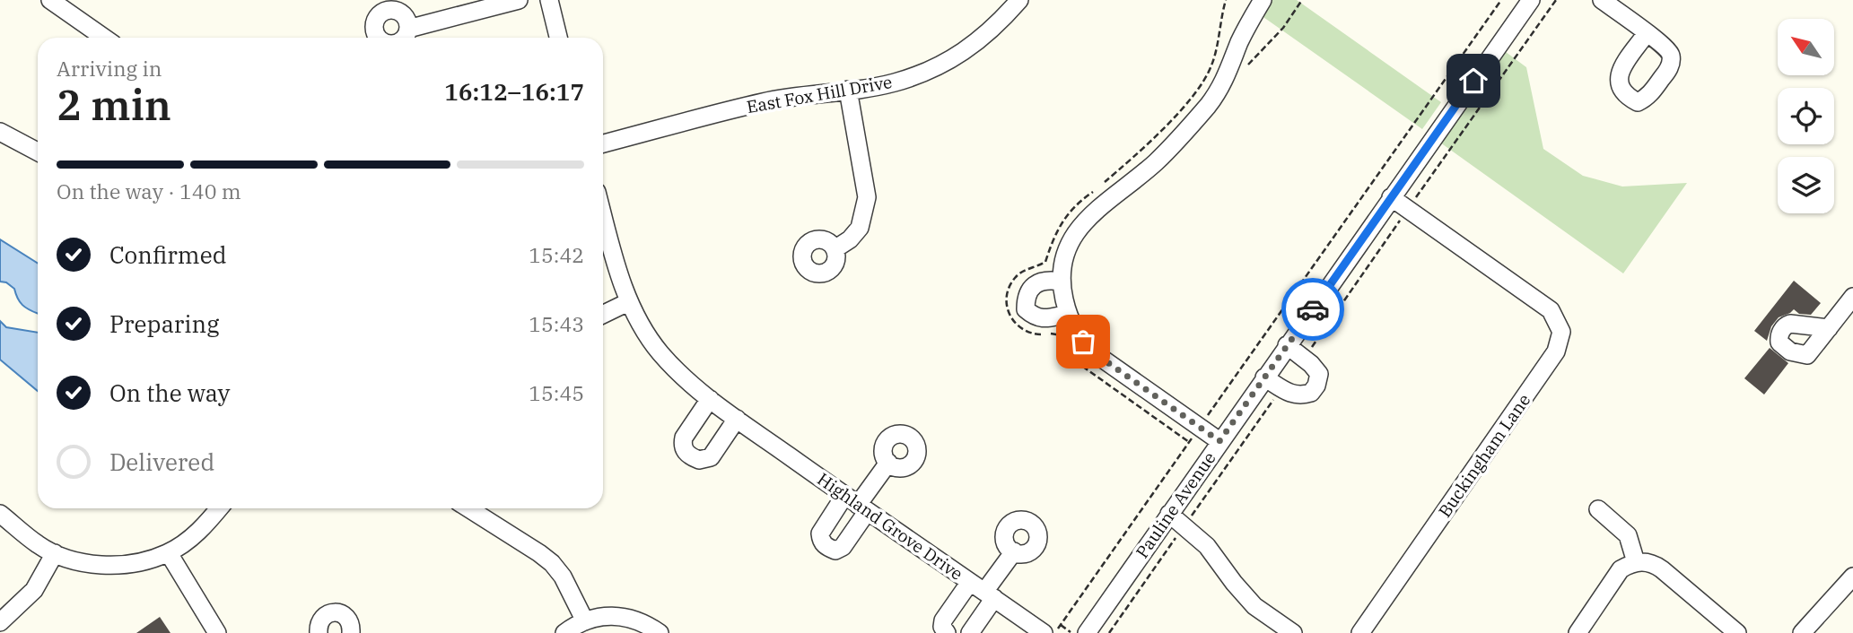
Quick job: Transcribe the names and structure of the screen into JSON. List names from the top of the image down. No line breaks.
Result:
{"streets":{"street":["East Fox Hill Drive","Buckingham Lane","Pauline Avenue","Highland Grove Drive"]},"crossings":[["Buckingham Lane","Pauline Avenue"]],"north":"top left","page":{"heading":["2 min","Arriving in","16:12–16:17"],"bar":"On the way · 140 m","list":[["Confirmed","15:42"],["Preparing","15:43"],["On the way","15:45"],"Delivered"]}}
